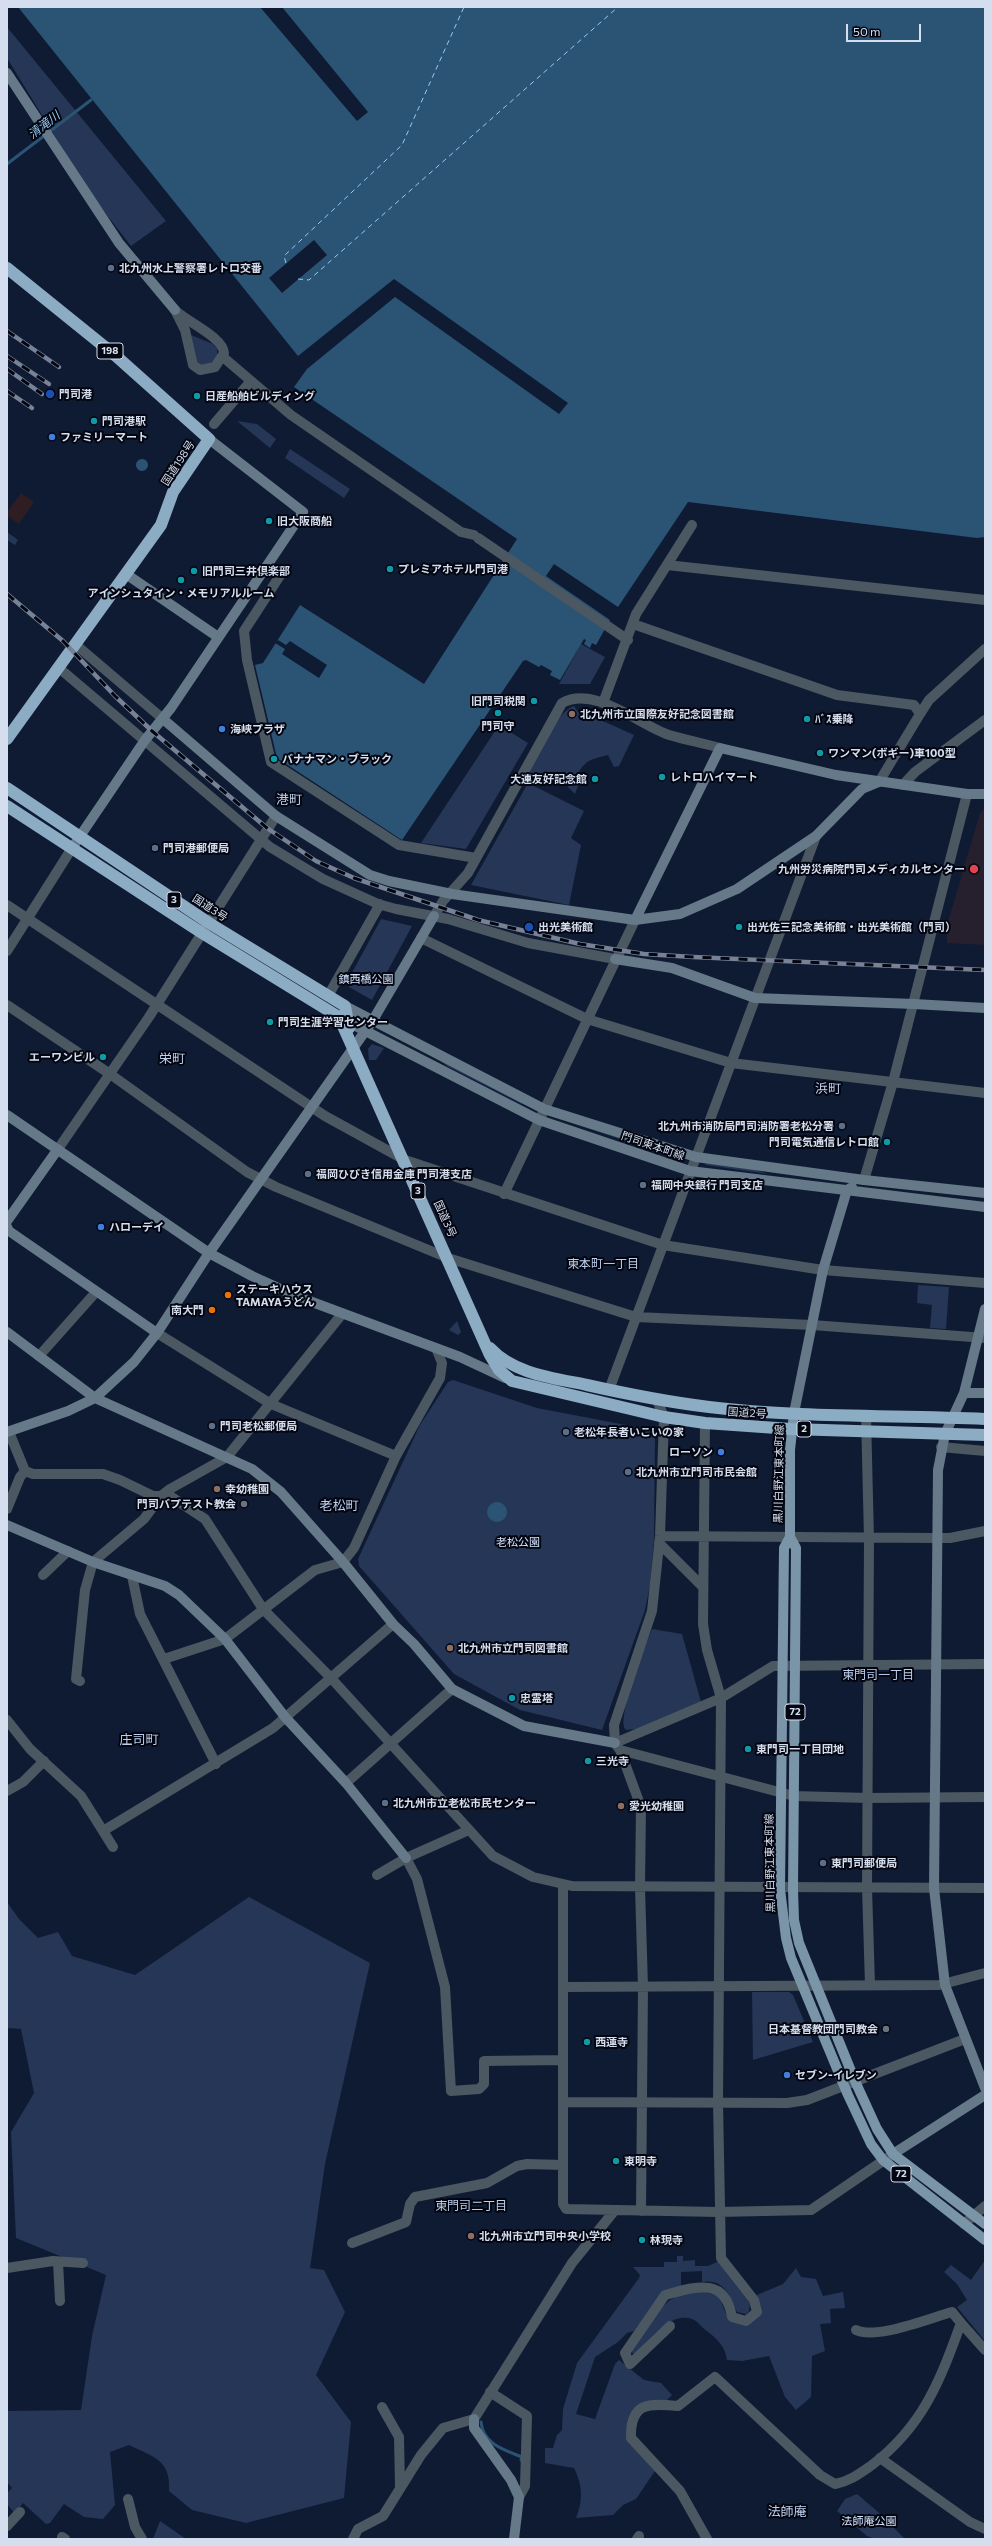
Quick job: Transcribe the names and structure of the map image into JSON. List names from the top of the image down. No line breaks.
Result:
{"streets":{"highway":["198","国道198号","3","国道3号","国道2号","2"],"main road":["黒川白野江東本町線","72"],"street":["門司東本町線"]},"crossings":[["3","国道3号"],["3","門司東本町線"],["国道3号","門司東本町線"],["国道3号","国道2号"],["国道2号","黒川白野江東本町線"]],"districts":["港町","栄町","浜町","東本町一丁目","老松町","東門司一丁目","庄司町","東門司二丁目","法師庵"],"water":["清滝川"],"parks":["鎮西橋公園","老松公園","法師庵公園"],"places":["北九州水上警察署レトロ交番","門司港","日産船舶ビルディング","門司港駅","ファミリーマート","旧大阪商船","プレミアホテル門司港","旧門司三井倶楽部","アインシュタイン・メモリアルルーム","旧門司税関","門司守","北九州市立国際友好記念図書館","ﾊﾞｽ乗降","海峡プラザ","ワンマン(ボギー)車100型","バナナマン・ブラック","レトロハイマート","大連友好記念館","門司港郵便局","九州労災病院門司メディカルセンター","出光美術館","出光佐三記念美術館・出光美術館（門司）","門司生涯学習センター","エーワンビル","北九州市消防局門司消防署老松分署","門司電気通信レトロ館","福岡ひびき信用金庫 門司港支店","福岡中央銀行 門司支店","ハローデイ","ステーキハウス TAMAYAうどん","南大門","門司老松郵便局","老松年長者いこいの家","ローソン","北九州市立門司市民会館","幸幼稚園","門司バプテスト教会","北九州市立門司図書館","忠霊塔","東門司一丁目団地","三光寺","北九州市立老松市民センター","愛光幼稚園","東門司郵便局","日本基督教団門司教会","西蓮寺","セブン-イレブン","東明寺","北九州市立門司中央小学校","林現寺"],"scale_bar":"50 m"}
